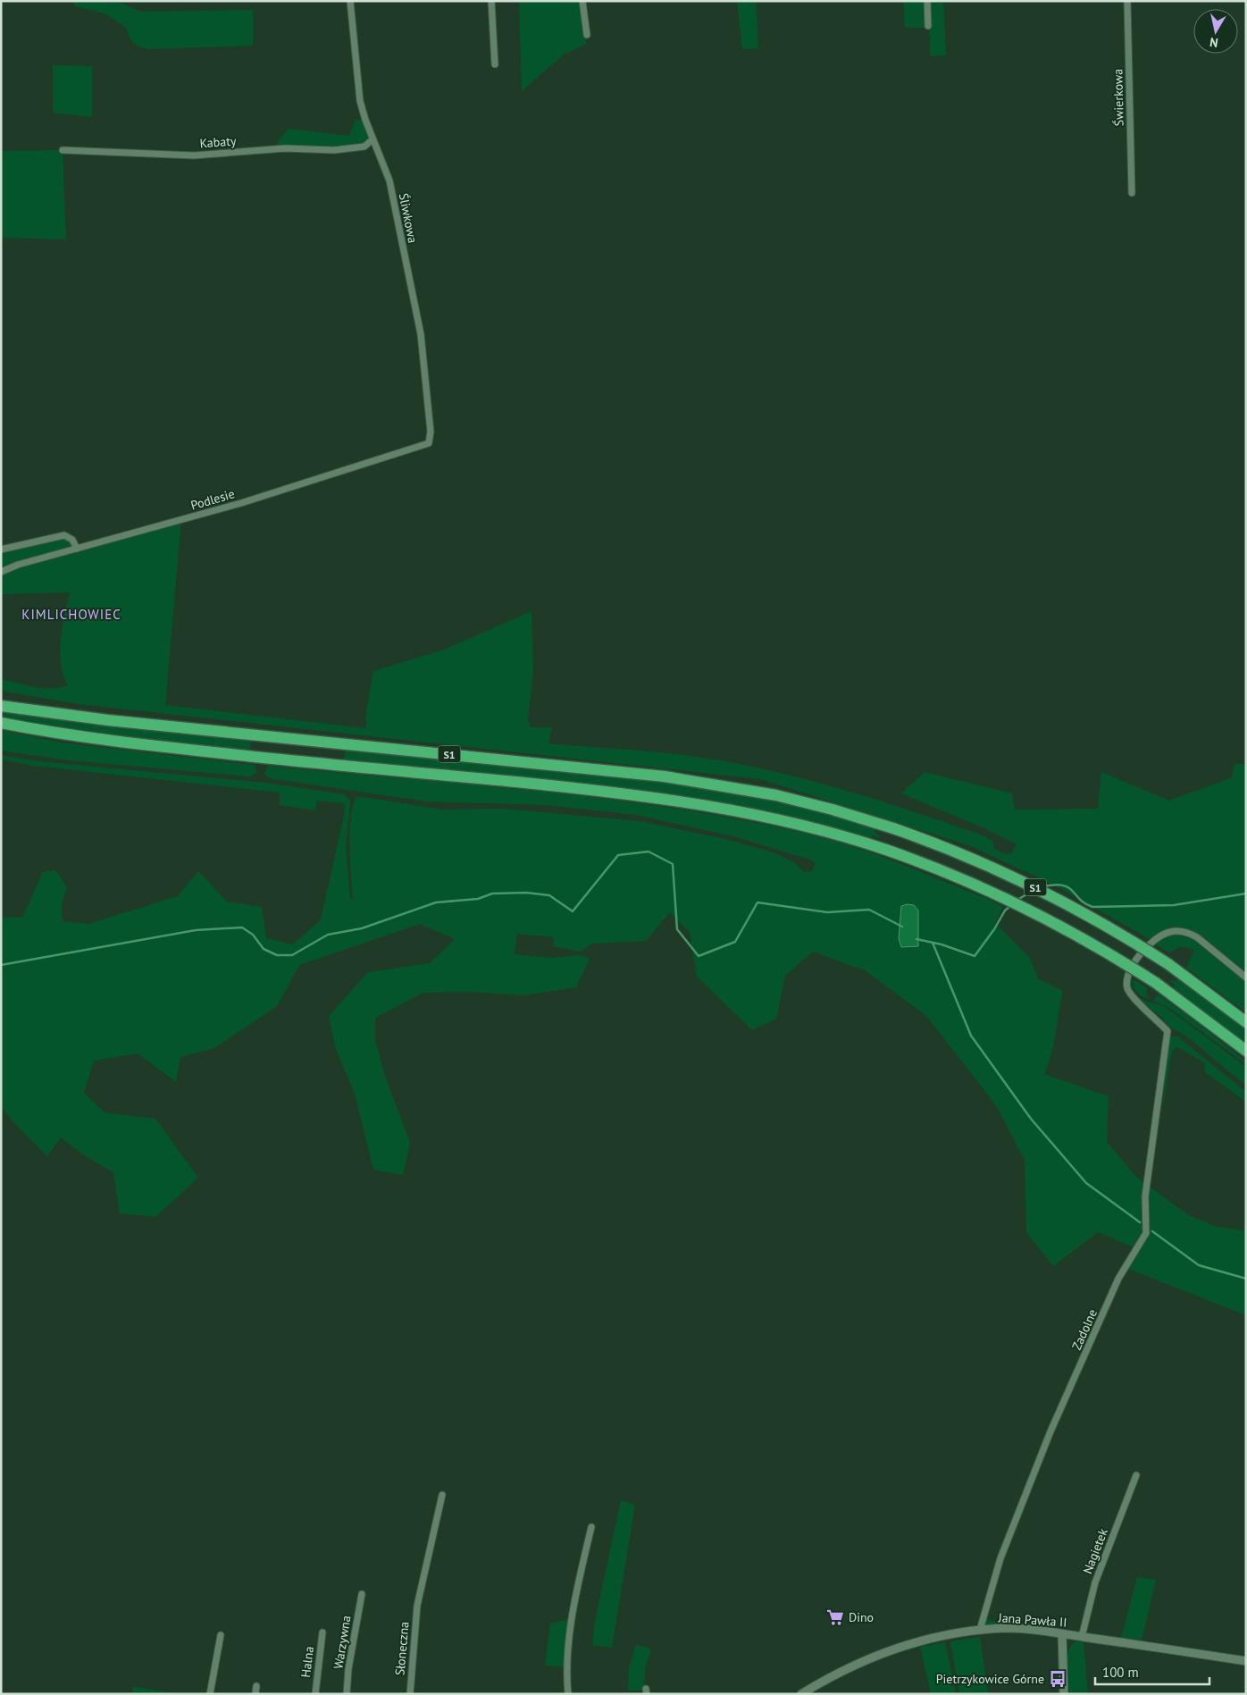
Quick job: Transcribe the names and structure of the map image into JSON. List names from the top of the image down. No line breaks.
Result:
{"streets":{"highway":["S1"],"street":["Świerkowa","Kabaty","Śliwkowa","Podlesie","Zadolne","Nagietek","Jana Pawła II","Warzywna","Słoneczna","Halna"]},"crossings":[["Kabaty","Śliwkowa"],["Śliwkowa","Podlesie"],["Zadolne","Jana Pawła II"],["Nagietek","Jana Pawła II"]],"districts":["KIMLICHOWIEC"],"places":{"supermarket":["Dino"],"bus stop":["Pietrzykowice Górne"]},"scale_bar":"100 m","north":"bottom"}
